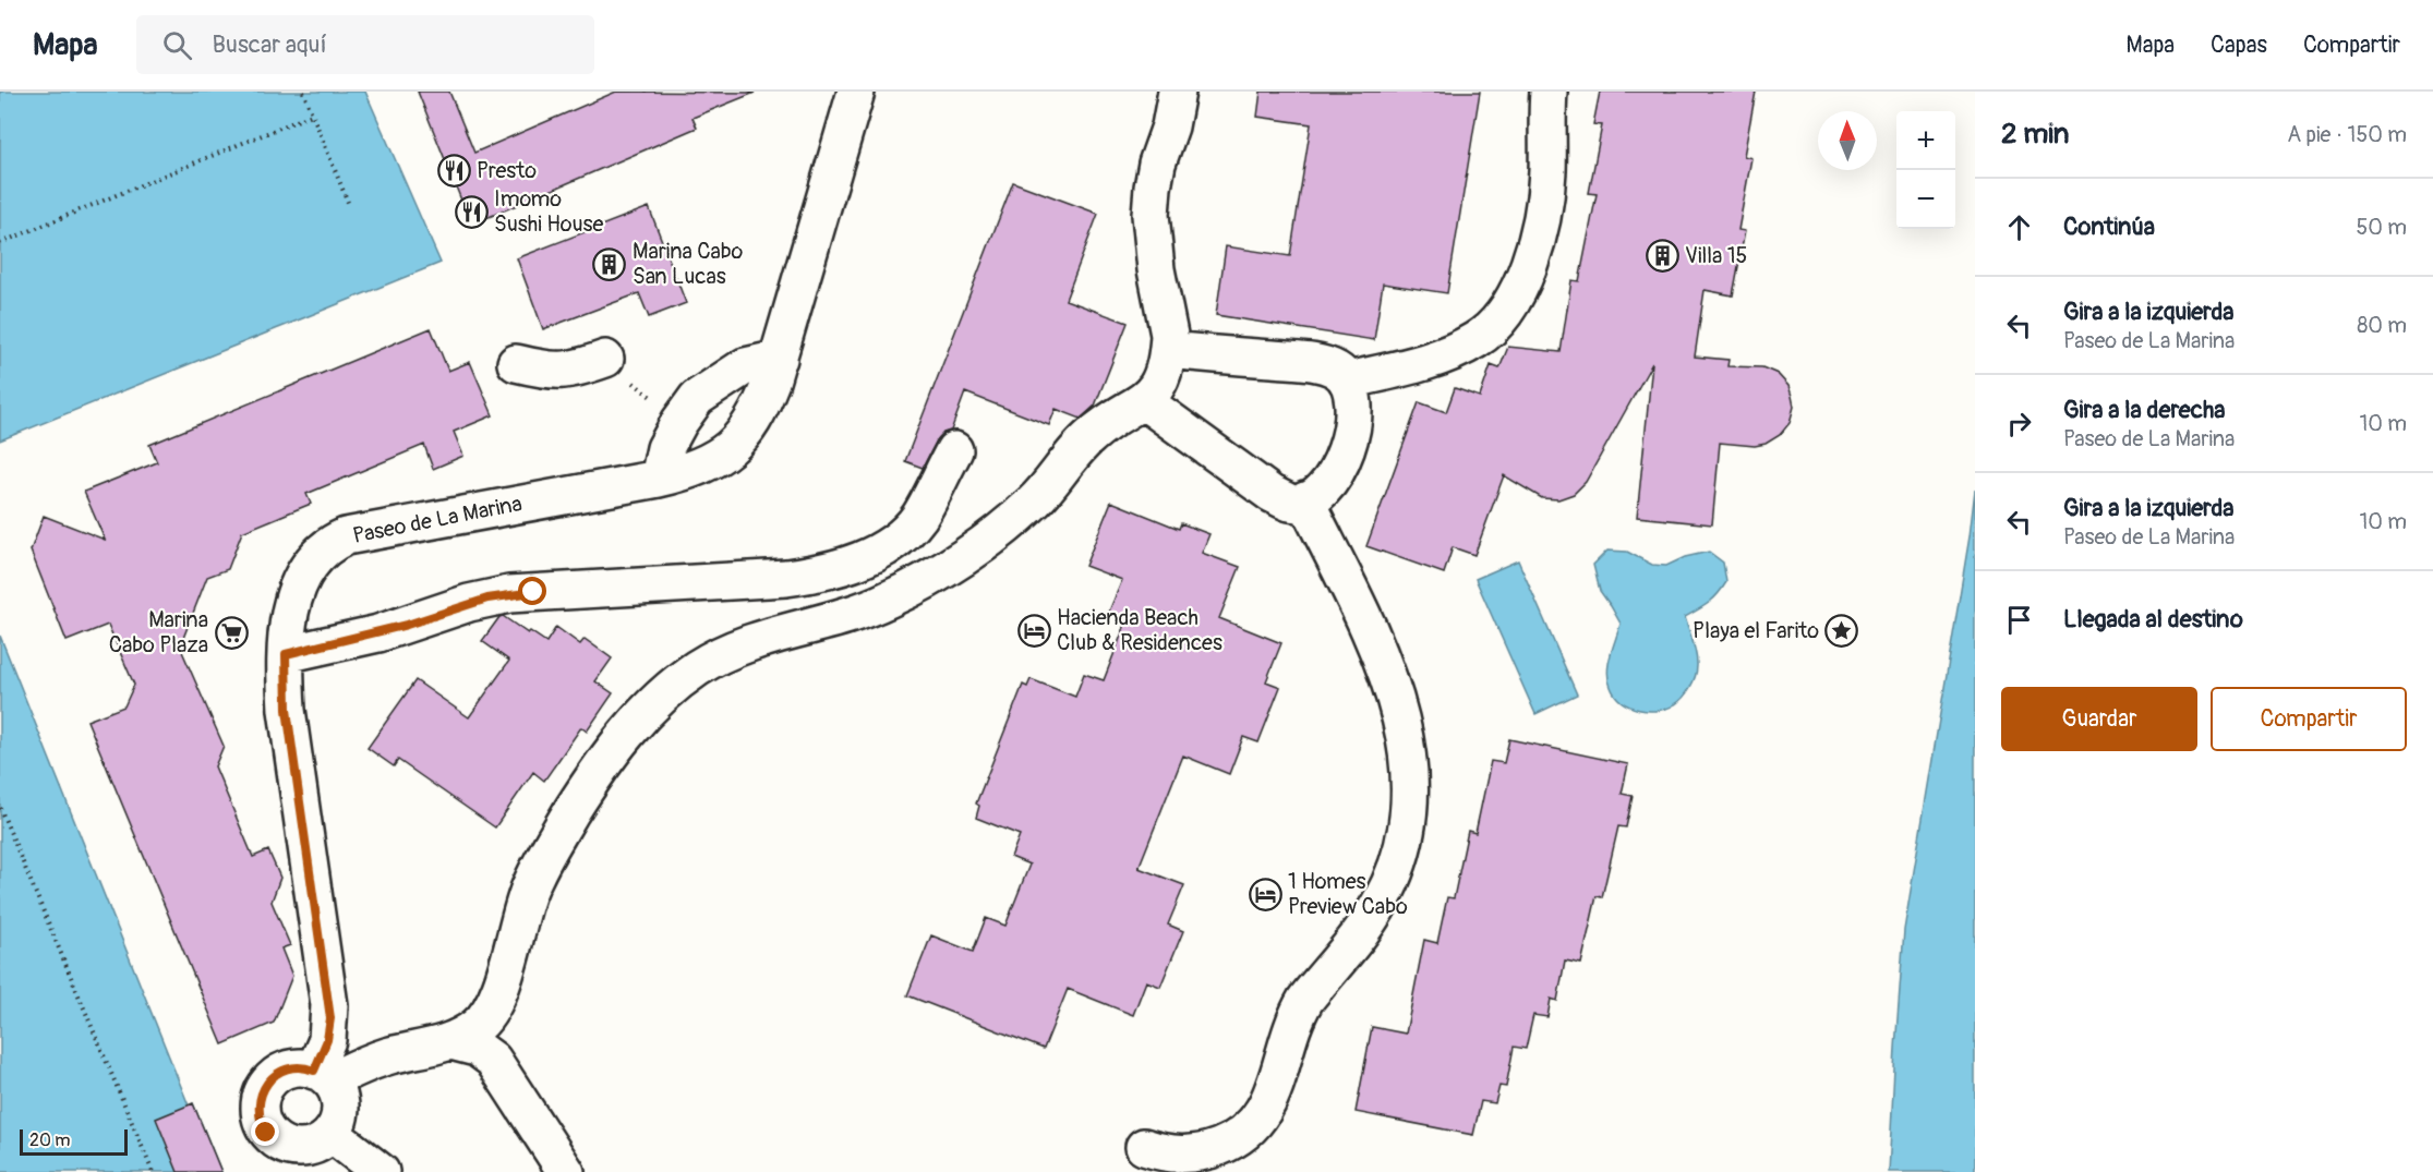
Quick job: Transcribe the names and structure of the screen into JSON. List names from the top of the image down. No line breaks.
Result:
{"streets":{"street":["Paseo de La Marina"]},"places":{"restaurant":["Presto","Imomo Sushi House"],"building":["Villa 15","Marina Cabo San Lucas"],"hotel":["Hacienda Beach Club & Residences","1 Homes Preview Cabo"],"place":["Playa el Farito"],"supermarket":["Marina Cabo Plaza"]},"scale_bar":"20 m","north":"top","page":{"header":"Mapa","search":"Buscar aquí","nav":["Mapa","Capas","Compartir"],"heading":["2 min","A pie · 150 m"],"map_buttons":["+","−"],"list":[["Continúa","50 m"],["Gira a la izquierda","Paseo de La Marina","80 m"],["Gira a la derecha","Paseo de La Marina","10 m"],["Gira a la izquierda","Paseo de La Marina","10 m"],"Llegada al destino"],"buttons":["Guardar","Compartir"],"scale":"20 m"}}
